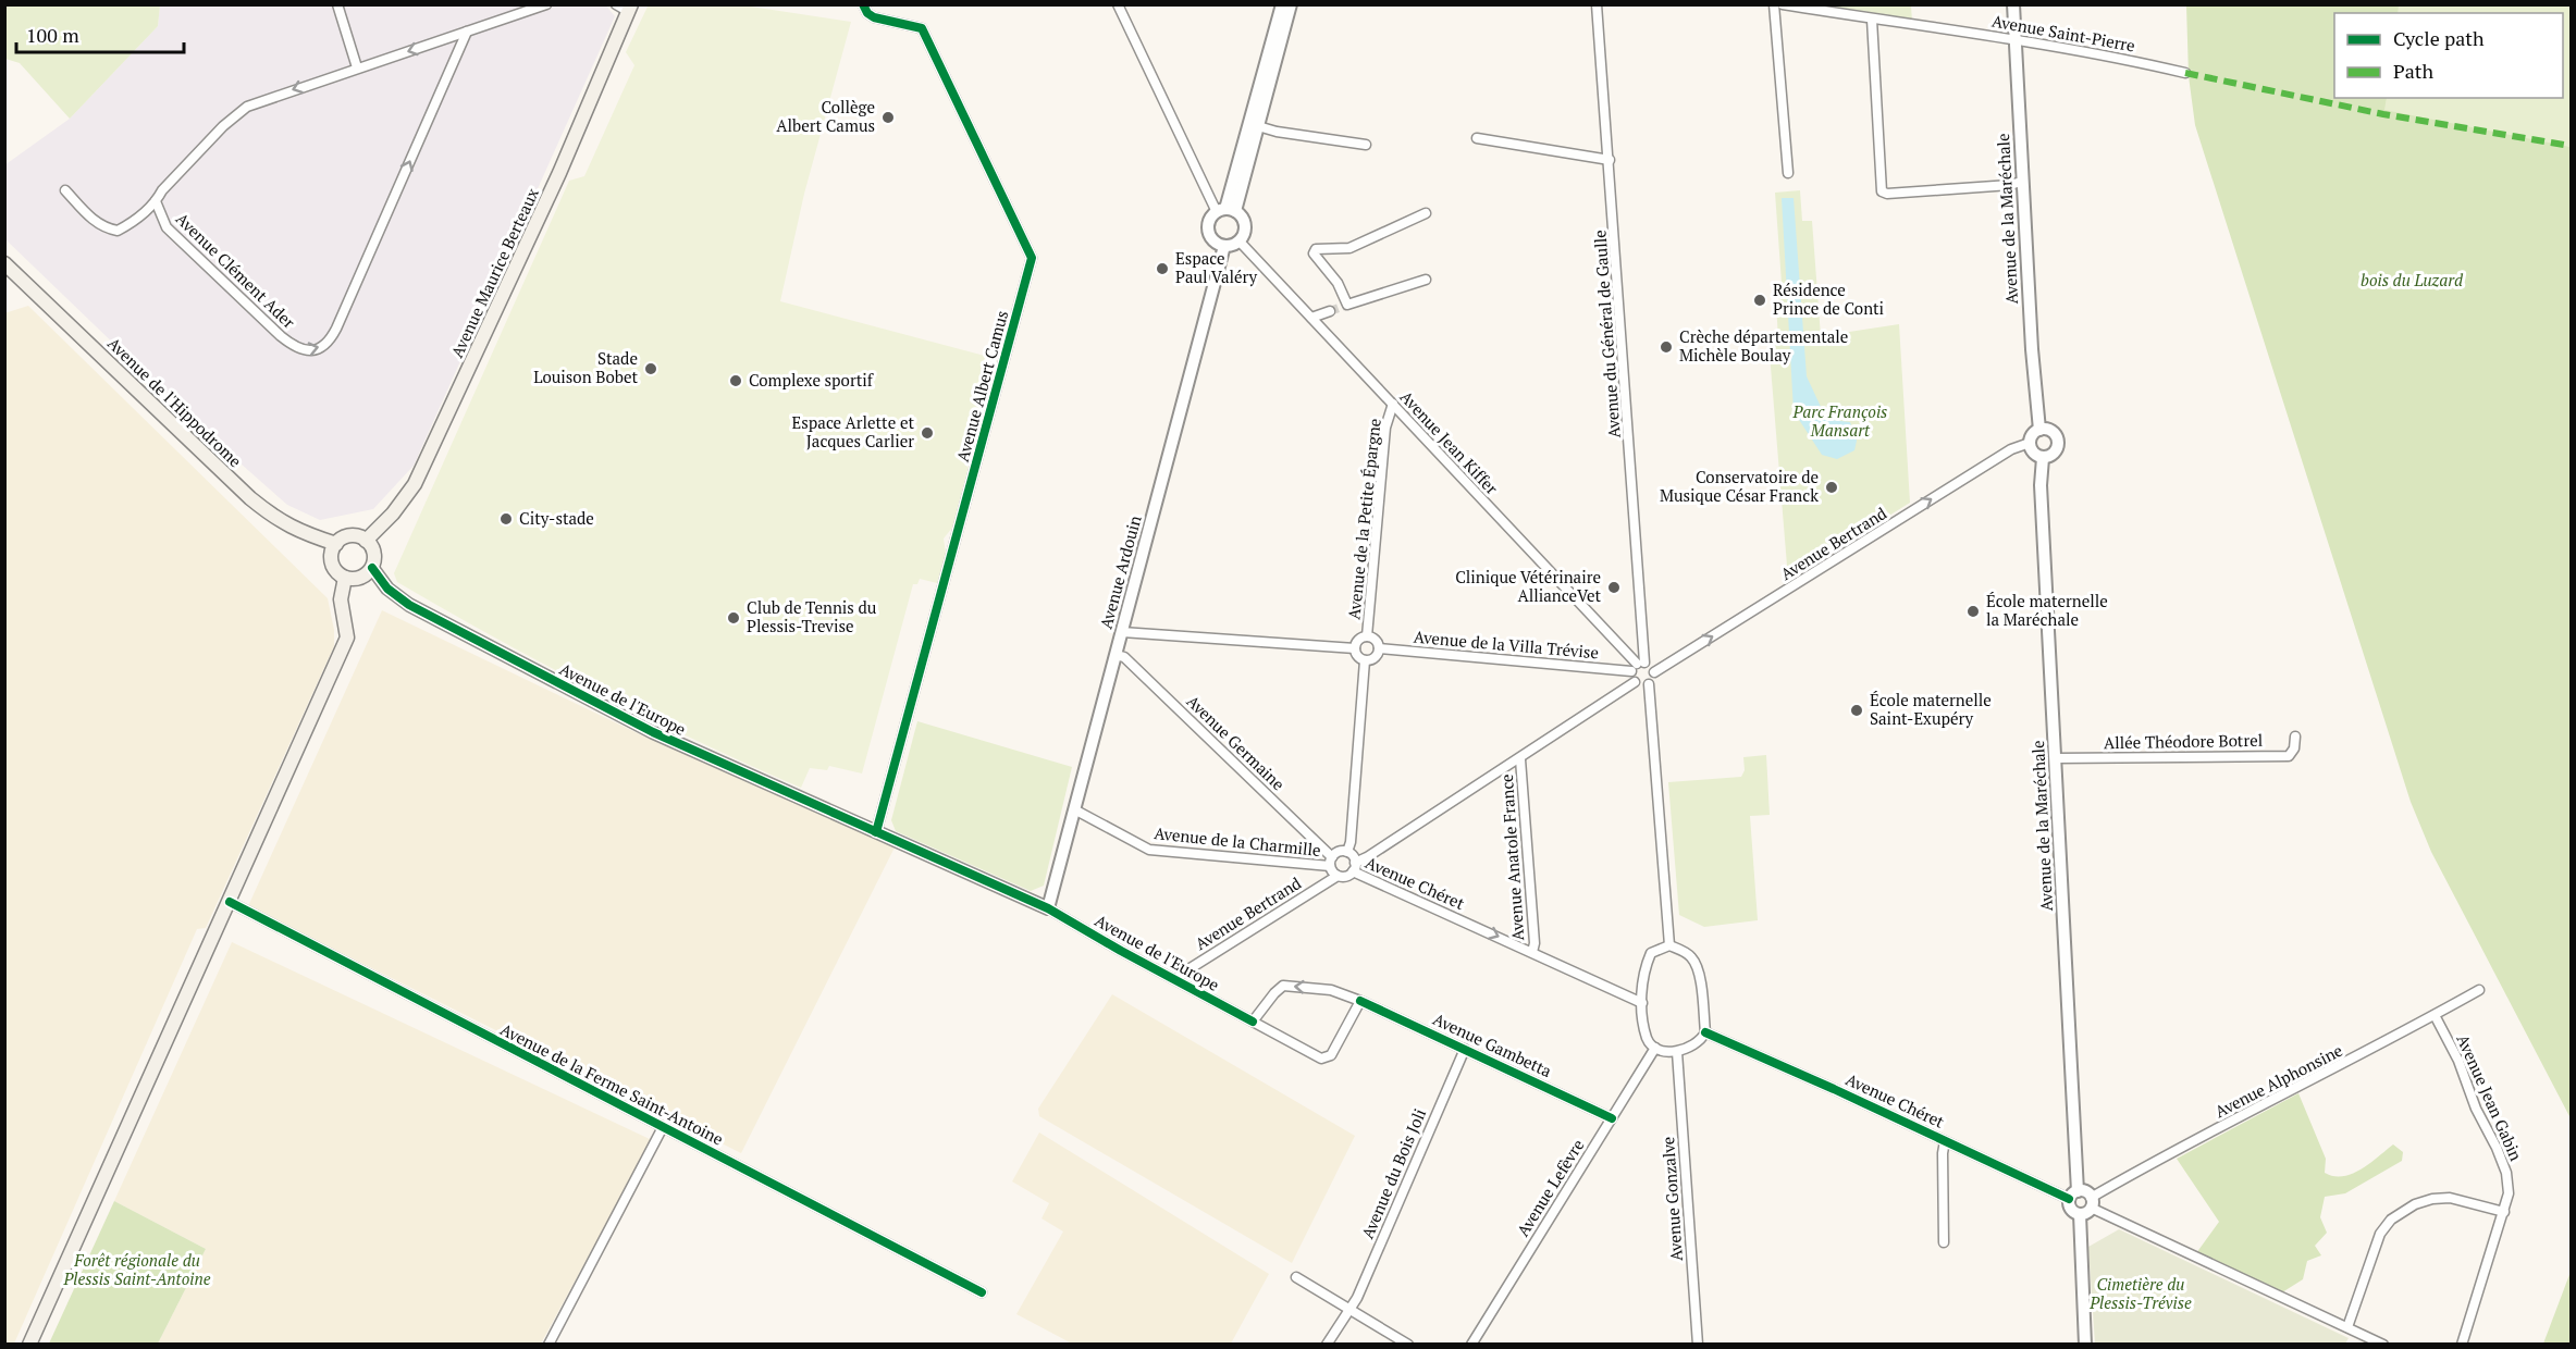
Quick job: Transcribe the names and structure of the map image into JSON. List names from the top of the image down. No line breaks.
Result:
{"streets":{"main road":["Avenue Maurice Berteaux","Avenue de l'Hippodrome"],"street":["Avenue Saint-Pierre","Avenue de la Maréchale","Avenue Clément Ader","Avenue du Général de Gaulle","Avenue Albert Camus","Avenue Jean Kiffer","Avenue de la Petite Épargne","Avenue Bertrand","Avenue Ardouin","Avenue de la Villa Trévise","Avenue de l'Europe","Allée Théodore Botrel","Avenue Germaine","Avenue de la Charmille","Avenue Anatole France","Avenue Chéret","Avenue Gambetta","Avenue Alphonsine","Avenue de la Ferme Saint-Antoine","Avenue Jean Gabin","Avenue du Bois Joli","Avenue Lefèvre","Avenue Gonzalve"]},"crossings":[["Avenue Saint-Pierre","Avenue de la Maréchale"],["Avenue de la Maréchale","Avenue Bertrand"],["Avenue de la Maréchale","Allée Théodore Botrel"],["Avenue de la Maréchale","Avenue Chéret"],["Avenue Maurice Berteaux","Avenue de l'Hippodrome"],["Avenue Maurice Berteaux","Avenue de l'Europe"],["Avenue du Général de Gaulle","Avenue Jean Kiffer"],["Avenue du Général de Gaulle","Avenue Bertrand"],["Avenue du Général de Gaulle","Avenue de la Villa Trévise"],["Avenue Albert Camus","Avenue de l'Europe"],["Avenue de l'Hippodrome","Avenue de l'Europe"],["Avenue Jean Kiffer","Avenue de la Petite Épargne"],["Avenue Jean Kiffer","Avenue Bertrand"],["Avenue Jean Kiffer","Avenue Ardouin"],["Avenue Jean Kiffer","Avenue de la Villa Trévise"],["Avenue de la Petite Épargne","Avenue de la Villa Trévise"],["Avenue Bertrand","Avenue de la Villa Trévise"],["Avenue Bertrand","Avenue de l'Europe"],["Avenue Bertrand","Avenue Germaine"],["Avenue Bertrand","Avenue de la Charmille"],["Avenue Bertrand","Avenue Chéret"],["Avenue Ardouin","Avenue de l'Europe"],["Avenue Ardouin","Avenue Germaine"],["Avenue Ardouin","Avenue de la Charmille"],["Avenue de l'Europe","Avenue Gambetta"],["Avenue Germaine","Avenue de la Charmille"],["Avenue Germaine","Avenue Chéret"],["Avenue de la Charmille","Avenue Chéret"],["Avenue Anatole France","Avenue Chéret"],["Avenue Chéret","Avenue Lefèvre"],["Avenue Chéret","Avenue Gonzalve"],["Avenue Gambetta","Avenue du Bois Joli"],["Avenue Gambetta","Avenue Lefèvre"],["Avenue Alphonsine","Avenue Jean Gabin"],["Avenue Lefèvre","Avenue Gonzalve"]],"one_way":["Avenue Bertrand"],"parks":["bois du Luzard","Parc François Mansart","Forêt régionale du Plessis Saint-Antoine","Cimetière du Plessis-Trévise"],"places":["Collège Albert Camus","Espace Paul Valéry","Résidence Prince de Conti","Crèche départementale Michèle Boulay","Stade Louison Bobet","Complexe sportif","Espace Arlette et Jacques Carlier","Conservatoire de Musique César Franck","City-stade","Clinique Vétérinaire AllianceVet","École maternelle la Maréchale","Club de Tennis du Plessis-Trevise","École maternelle Saint-Exupéry"],"legend":["Cycle path","Path"],"scale_bar":"100 m"}
